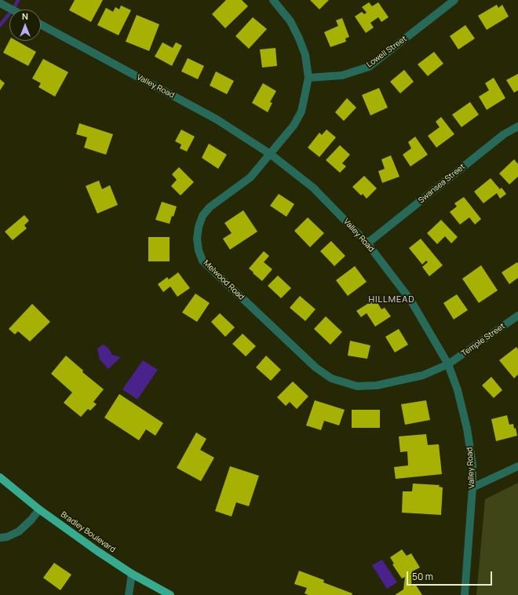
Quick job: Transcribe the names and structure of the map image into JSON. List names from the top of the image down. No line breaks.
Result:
{"streets":{"main road":["Bradley Boulevard"],"street":["Lowell Street","Valley Road","Swansea Street","Melwood Road","Temple Street"]},"crossings":[["Lowell Street","Melwood Road"],["Valley Road","Swansea Street"],["Valley Road","Melwood Road"],["Valley Road","Temple Street"],["Melwood Road","Temple Street"]],"districts":["HILLMEAD"],"scale_bar":"50 m","north":"top"}
